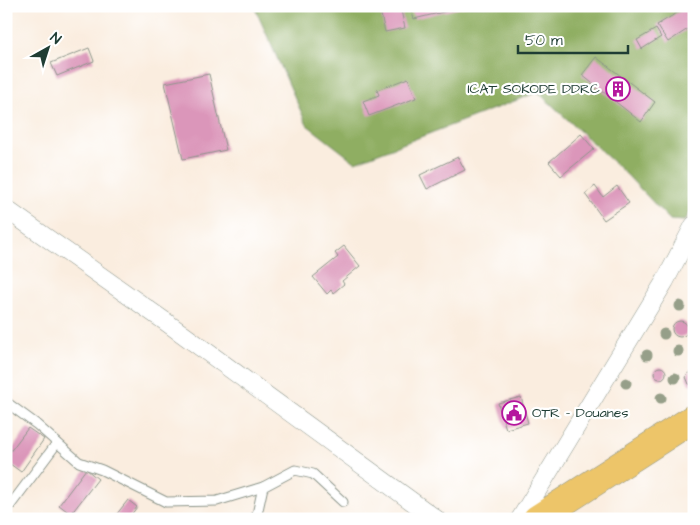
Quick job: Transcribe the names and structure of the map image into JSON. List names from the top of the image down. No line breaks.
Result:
{"places":{"building":["ICAT SOKODE DDRC"],"public building":["OTR - Douanes"]},"scale_bar":"50 m","north":"top right"}
